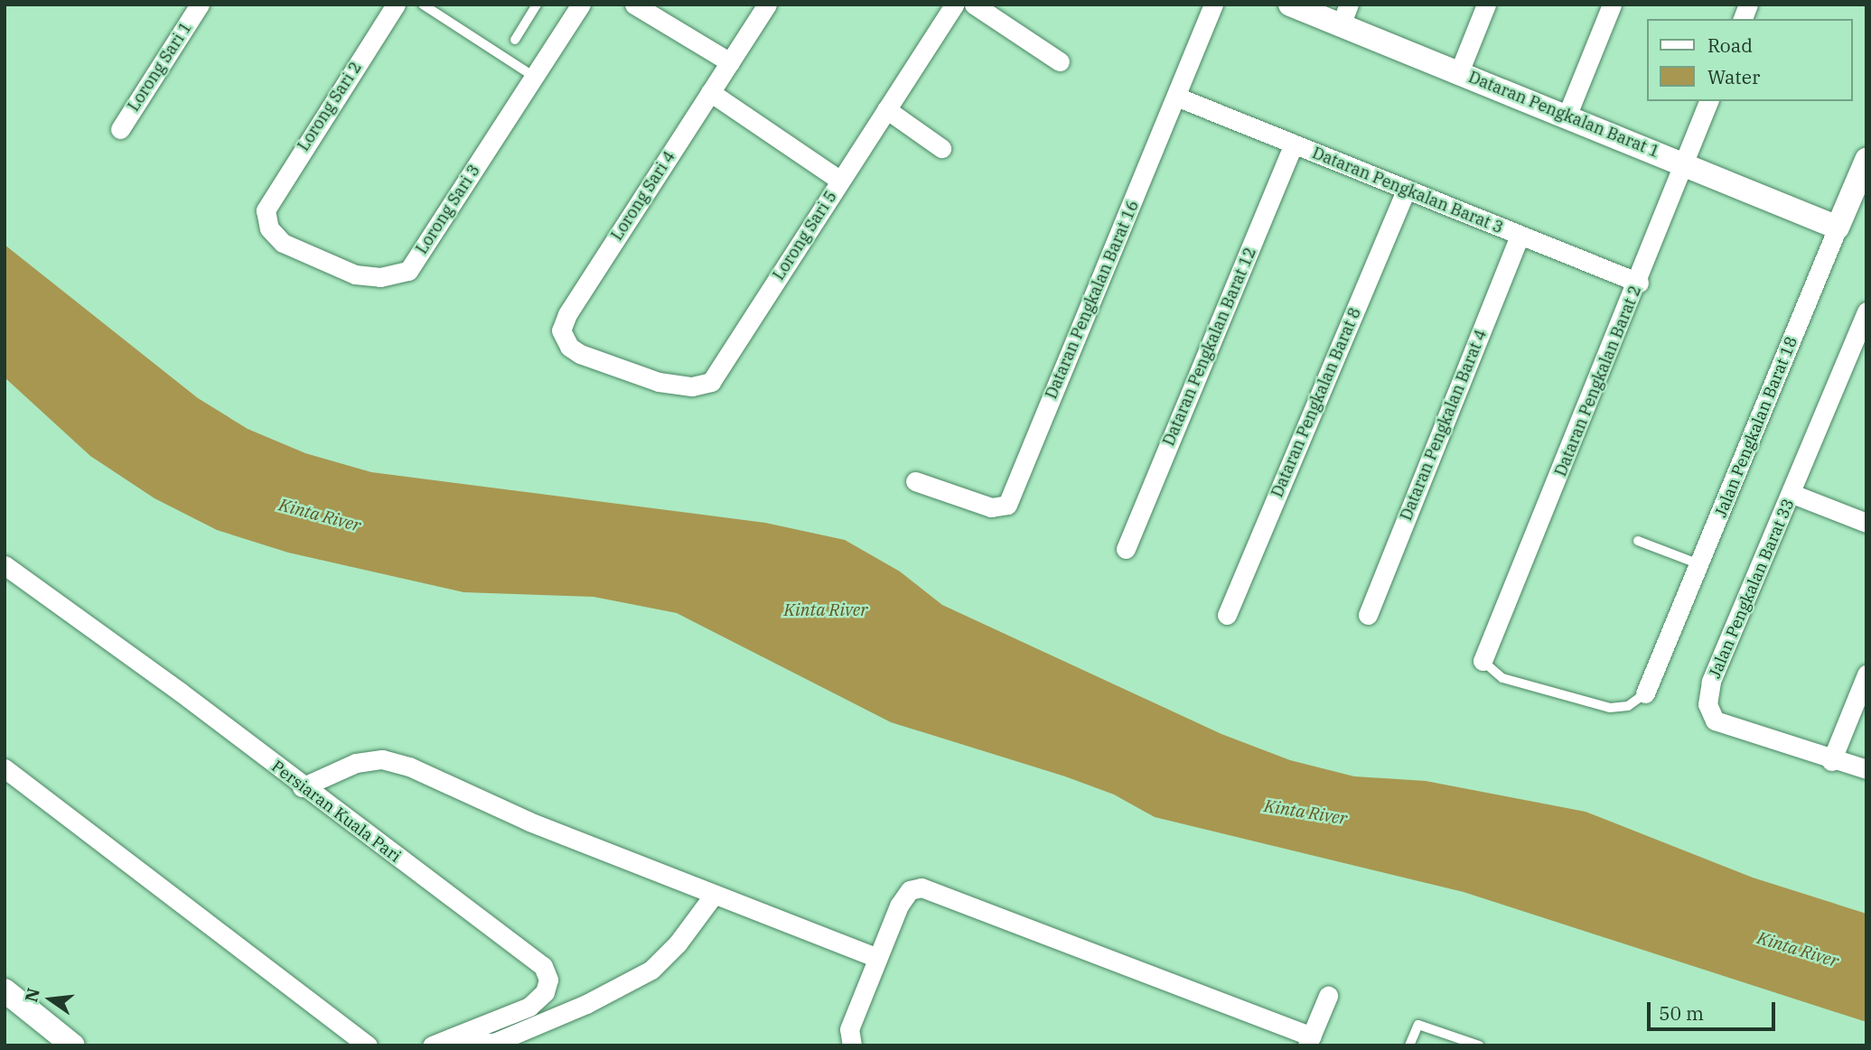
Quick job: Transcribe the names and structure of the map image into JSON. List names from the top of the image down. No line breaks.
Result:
{"streets":{"street":["Lorong Sari 1","Lorong Sari 2","Dataran Pengkalan Barat 1","Dataran Pengkalan Barat 3","Lorong Sari 4","Lorong Sari 3","Lorong Sari 5","Dataran Pengkalan Barat 16","Dataran Pengkalan Barat 12","Dataran Pengkalan Barat 2","Dataran Pengkalan Barat 8","Dataran Pengkalan Barat 4","Jalan Pengkalan Barat 18","Jalan Pengkalan Barat 33","Persiaran Kuala Pari"]},"crossings":[["Lorong Sari 2","Lorong Sari 3"],["Dataran Pengkalan Barat 1","Dataran Pengkalan Barat 2"],["Dataran Pengkalan Barat 1","Jalan Pengkalan Barat 18"],["Dataran Pengkalan Barat 3","Dataran Pengkalan Barat 16"],["Dataran Pengkalan Barat 3","Dataran Pengkalan Barat 12"],["Dataran Pengkalan Barat 3","Dataran Pengkalan Barat 2"],["Dataran Pengkalan Barat 3","Dataran Pengkalan Barat 8"],["Dataran Pengkalan Barat 3","Dataran Pengkalan Barat 4"],["Lorong Sari 4","Lorong Sari 5"]],"water":["Kinta River"],"legend":["Road","Water"],"scale_bar":"50 m","north":"left"}
